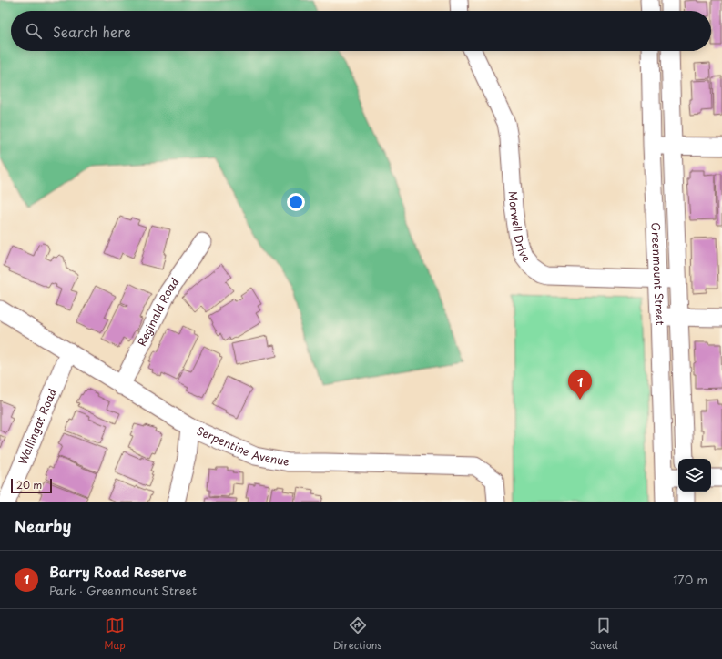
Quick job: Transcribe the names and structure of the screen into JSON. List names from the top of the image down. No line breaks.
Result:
{"streets":{"street":["Morwell Drive","Greenmount Street","Reginald Road","Wallingat Road","Serpentine Avenue"]},"crossings":[["Morwell Drive","Greenmount Street"],["Reginald Road","Serpentine Avenue"],["Wallingat Road","Serpentine Avenue"]],"scale_bar":"20 m","page":{"search":"Search here","pins":"1","scale":"20 m","heading":"Nearby","list":[{"mark":"1","name":"Barry Road Reserve","note":"Park · Greenmount Street","value":"170 m"}],"nav":["Map","Directions","Saved"]}}
